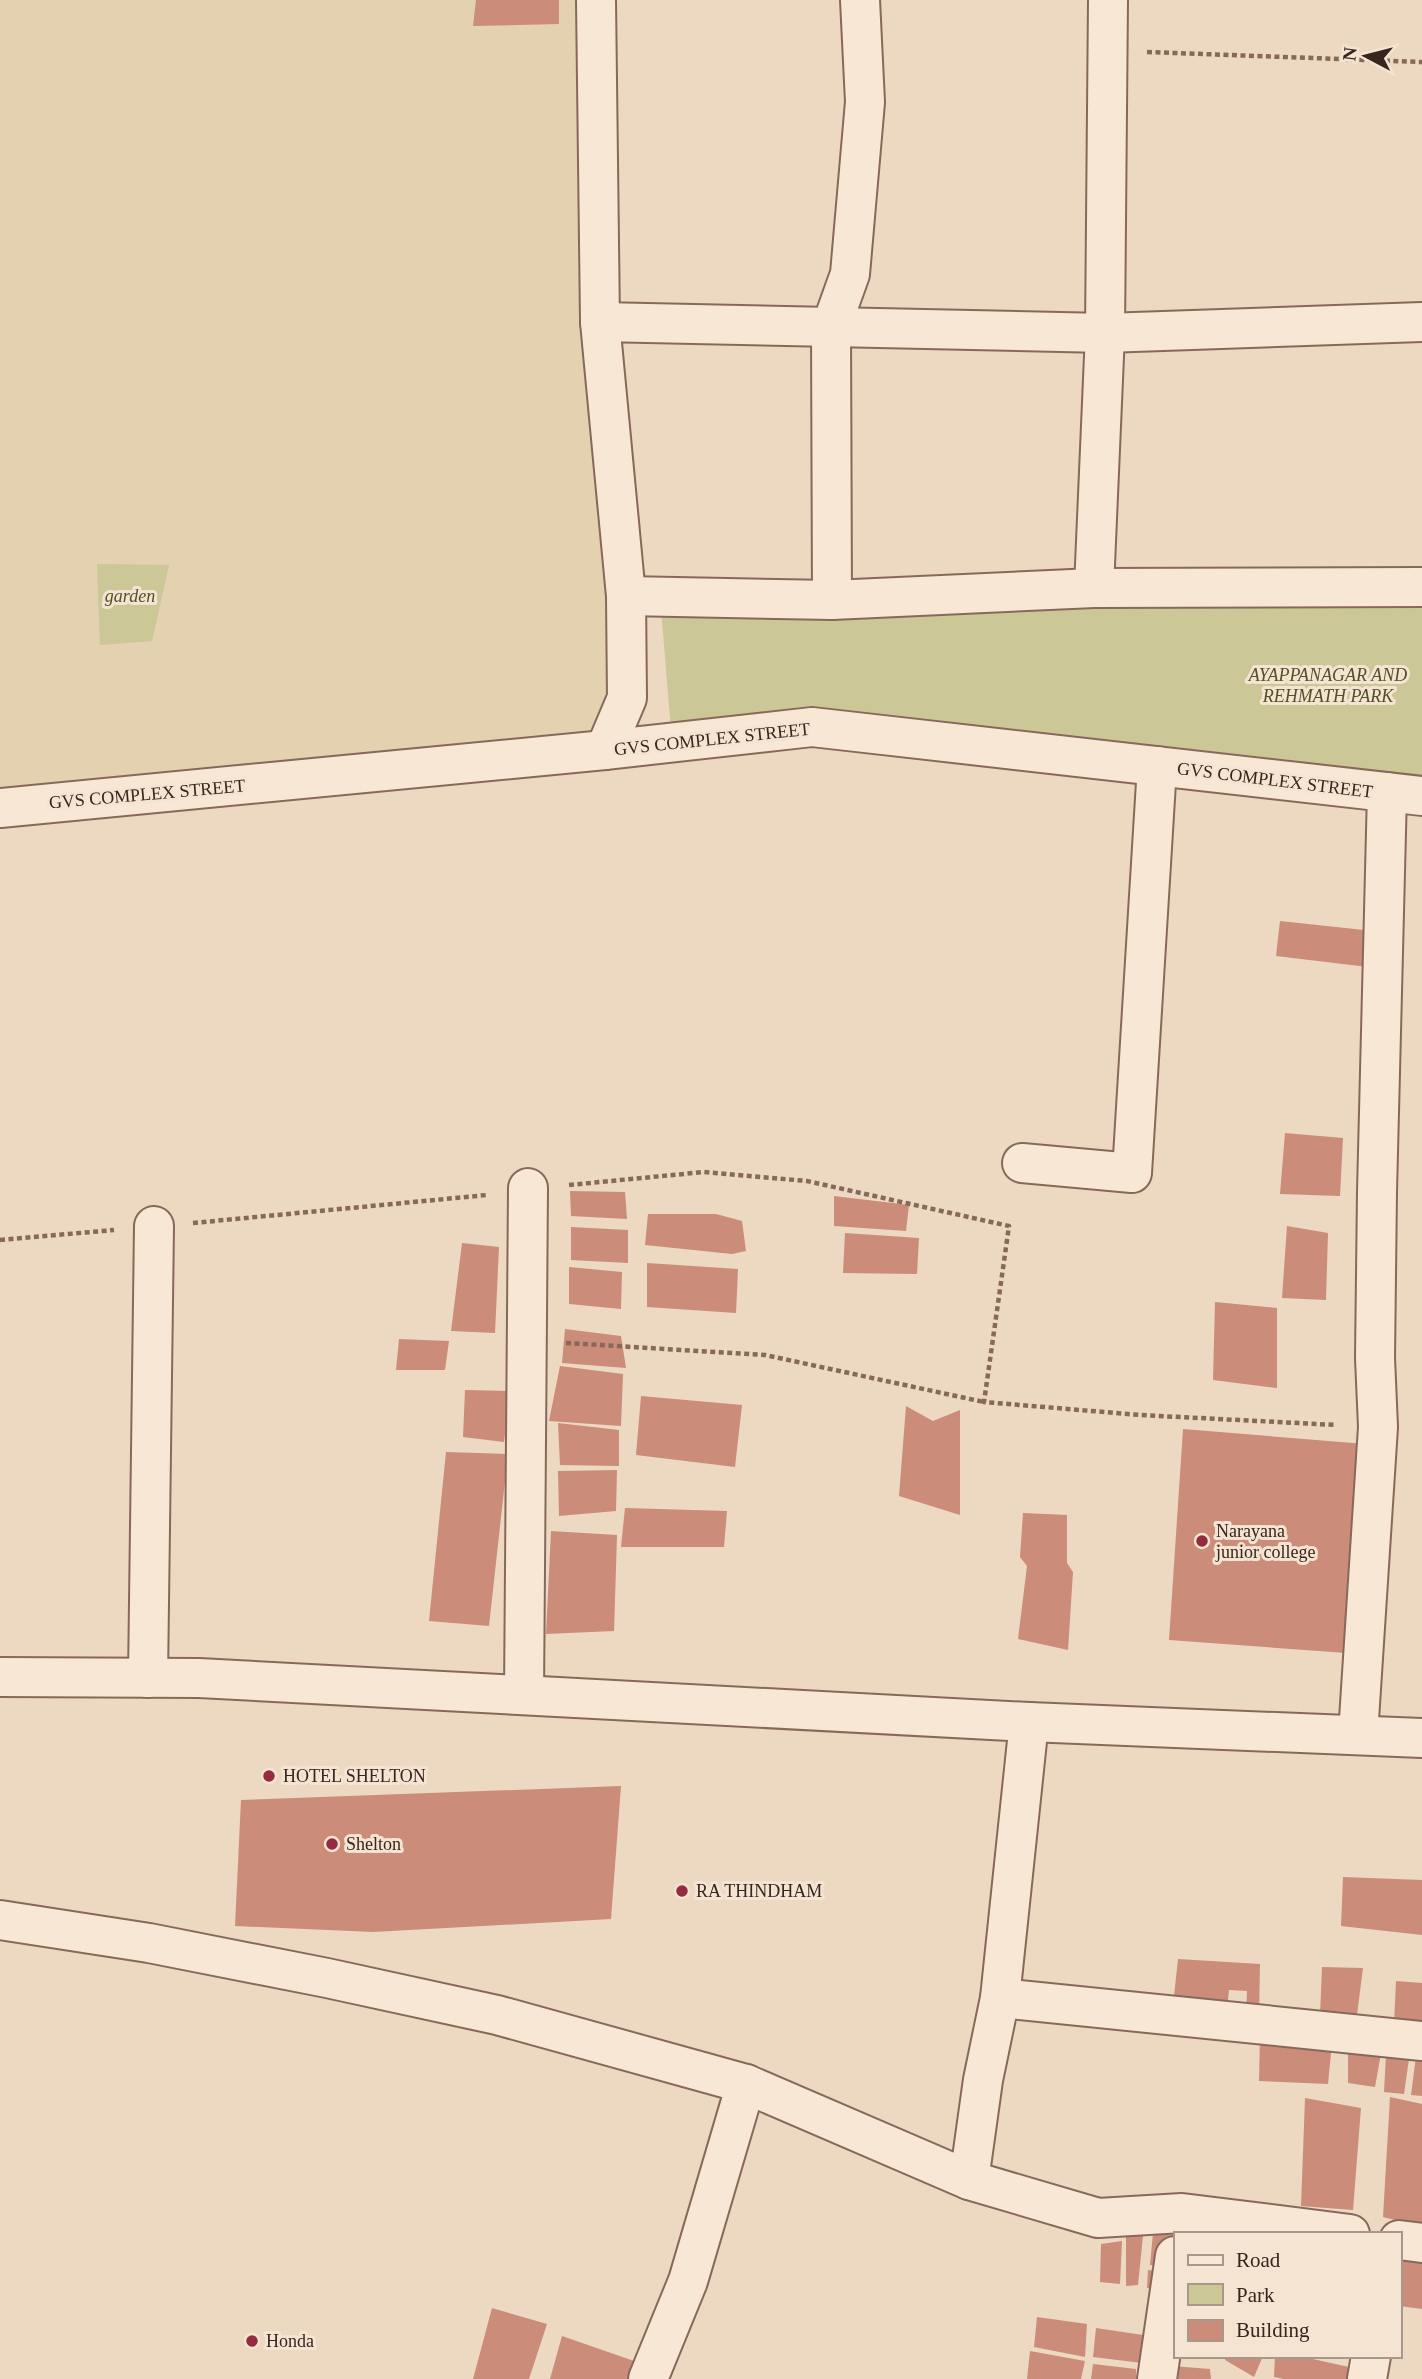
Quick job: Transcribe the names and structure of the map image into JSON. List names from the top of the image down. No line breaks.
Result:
{"streets":{"street":["GVS COMPLEX STREET"]},"parks":["garden","AYAPPANAGAR AND REHMATH PARK"],"places":["Narayana junior college","HOTEL SHELTON","Shelton","RA THINDHAM","Honda"],"legend":["Road","Park","Building"],"north":"left"}
